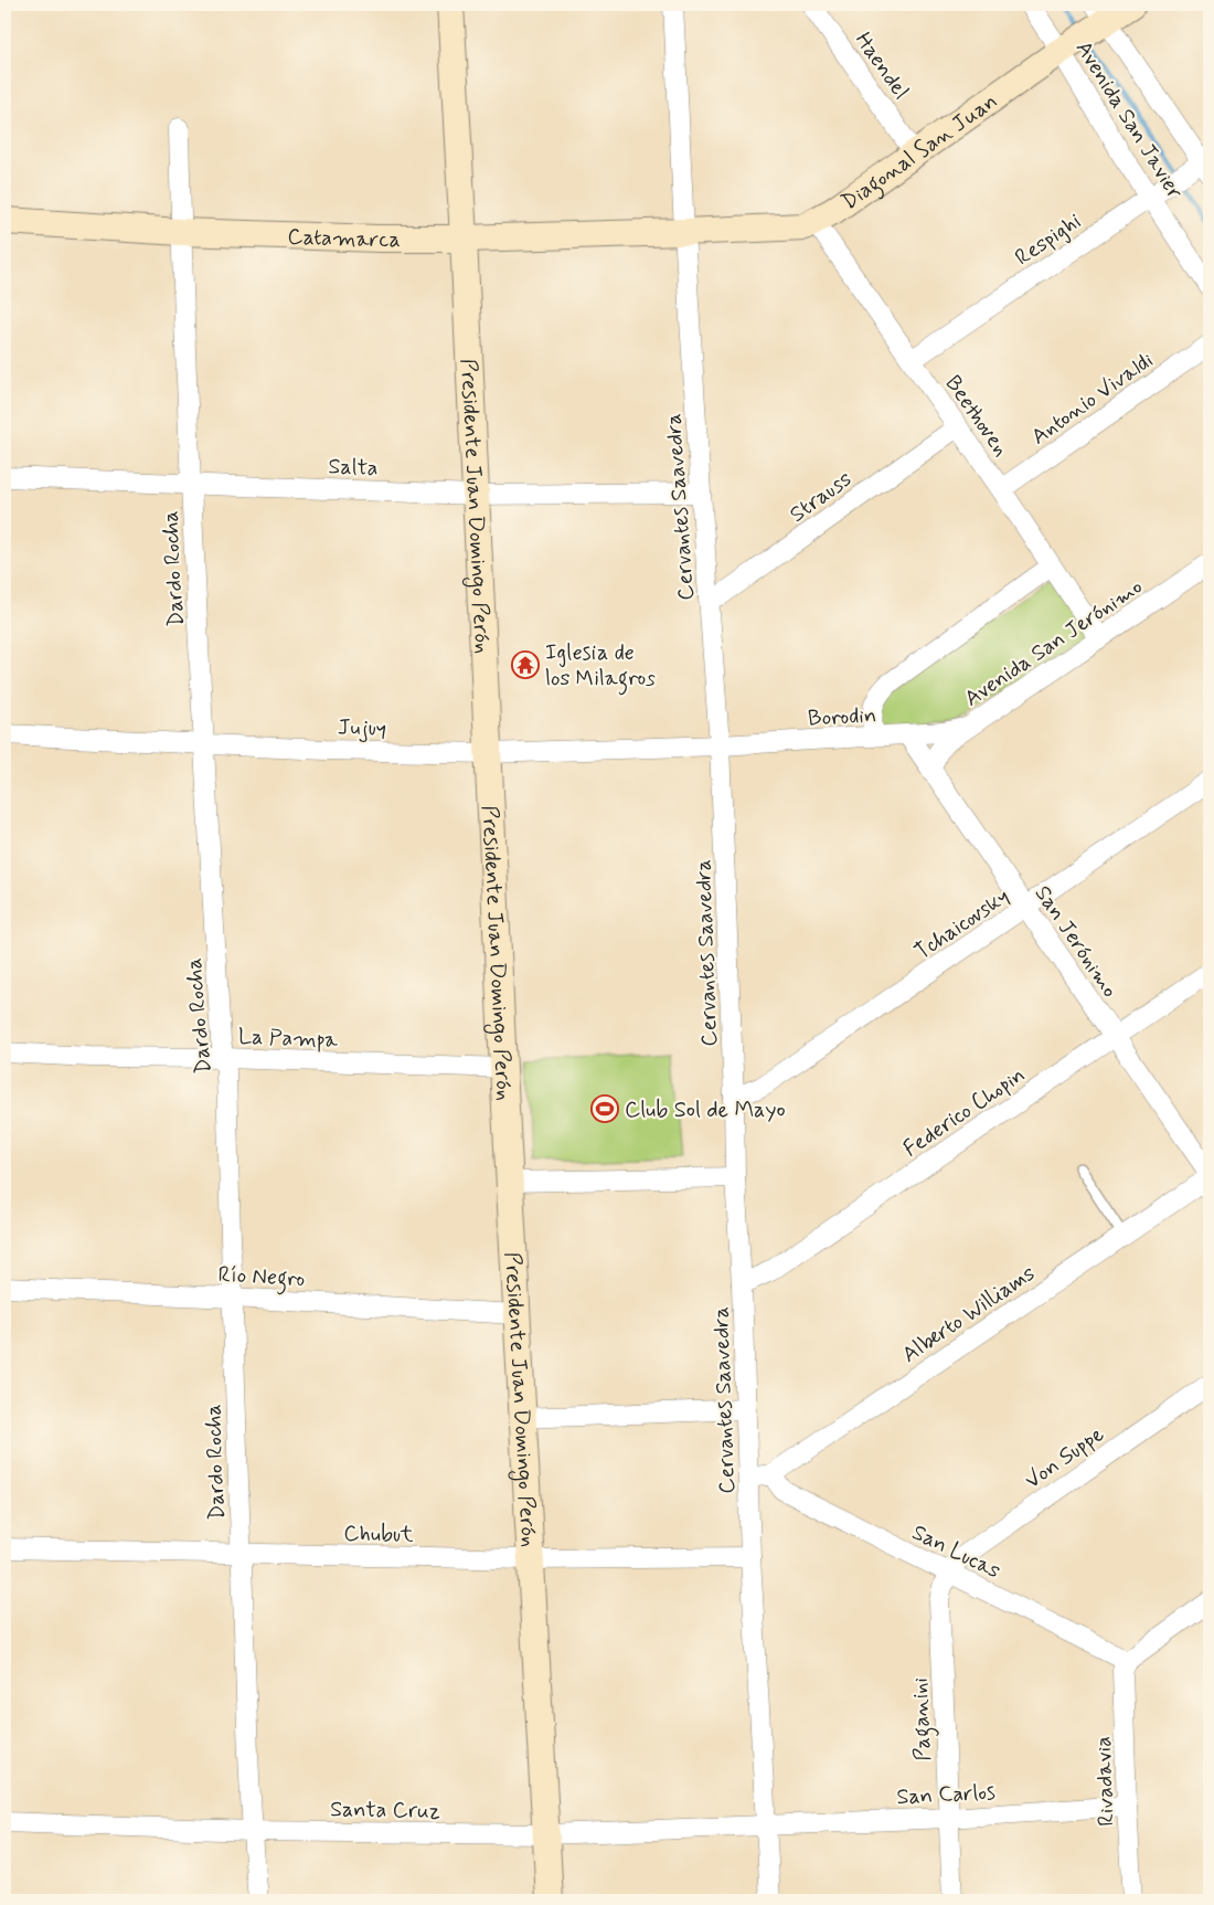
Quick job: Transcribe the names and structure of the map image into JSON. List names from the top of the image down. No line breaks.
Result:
{"streets":{"street":["Haendel","Avenida San Javier","Diagonal San Juan","Catamarca","Respighi","Antonio Vivaldi","Beethoven","Salta","Strauss","Presidente Juan Domingo Perón","Cervantes Saavedra","Dardo Rocha","Avenida San Jerónimo","Borodin","Jujuy","Tchaicovsky","San Jerónimo","La Pampa","Federico Chopin","Río Negro","Alberto Williams","Von Suppe","Chubut","San Lucas","Paganini","Rivadavia","San Carlos","Santa Cruz"]},"crossings":[["Haendel","Diagonal San Juan"],["Avenida San Javier","Diagonal San Juan"],["Avenida San Javier","Respighi"],["Diagonal San Juan","Catamarca"],["Diagonal San Juan","Beethoven"],["Diagonal San Juan","Cervantes Saavedra"],["Catamarca","Presidente Juan Domingo Perón"],["Catamarca","Cervantes Saavedra"],["Catamarca","Dardo Rocha"],["Respighi","Beethoven"],["Antonio Vivaldi","Beethoven"],["Beethoven","Strauss"],["Beethoven","Avenida San Jerónimo"],["Salta","Presidente Juan Domingo Perón"],["Salta","Cervantes Saavedra"],["Salta","Dardo Rocha"],["Strauss","Cervantes Saavedra"],["Presidente Juan Domingo Perón","Jujuy"],["Presidente Juan Domingo Perón","La Pampa"],["Presidente Juan Domingo Perón","Río Negro"],["Presidente Juan Domingo Perón","Chubut"],["Presidente Juan Domingo Perón","Santa Cruz"],["Cervantes Saavedra","Borodin"],["Cervantes Saavedra","Jujuy"],["Cervantes Saavedra","Tchaicovsky"],["Cervantes Saavedra","Federico Chopin"],["Cervantes Saavedra","Alberto Williams"],["Cervantes Saavedra","Chubut"],["Cervantes Saavedra","San Carlos"],["Cervantes Saavedra","Santa Cruz"],["Dardo Rocha","Jujuy"],["Dardo Rocha","La Pampa"],["Dardo Rocha","Río Negro"],["Dardo Rocha","Chubut"],["Dardo Rocha","Santa Cruz"],["Avenida San Jerónimo","Borodin"],["Avenida San Jerónimo","San Jerónimo"],["Borodin","Jujuy"],["Borodin","San Jerónimo"],["Tchaicovsky","San Jerónimo"],["San Jerónimo","Federico Chopin"],["San Jerónimo","Alberto Williams"],["Alberto Williams","San Lucas"],["Von Suppe","San Lucas"],["Von Suppe","Paganini"],["San Lucas","Paganini"],["San Lucas","Rivadavia"],["Paganini","San Carlos"],["Rivadavia","San Carlos"],["San Carlos","Santa Cruz"]],"places":{"temple":["Iglesia de los Milagros"],"sports":["Club Sol de Mayo"]}}
